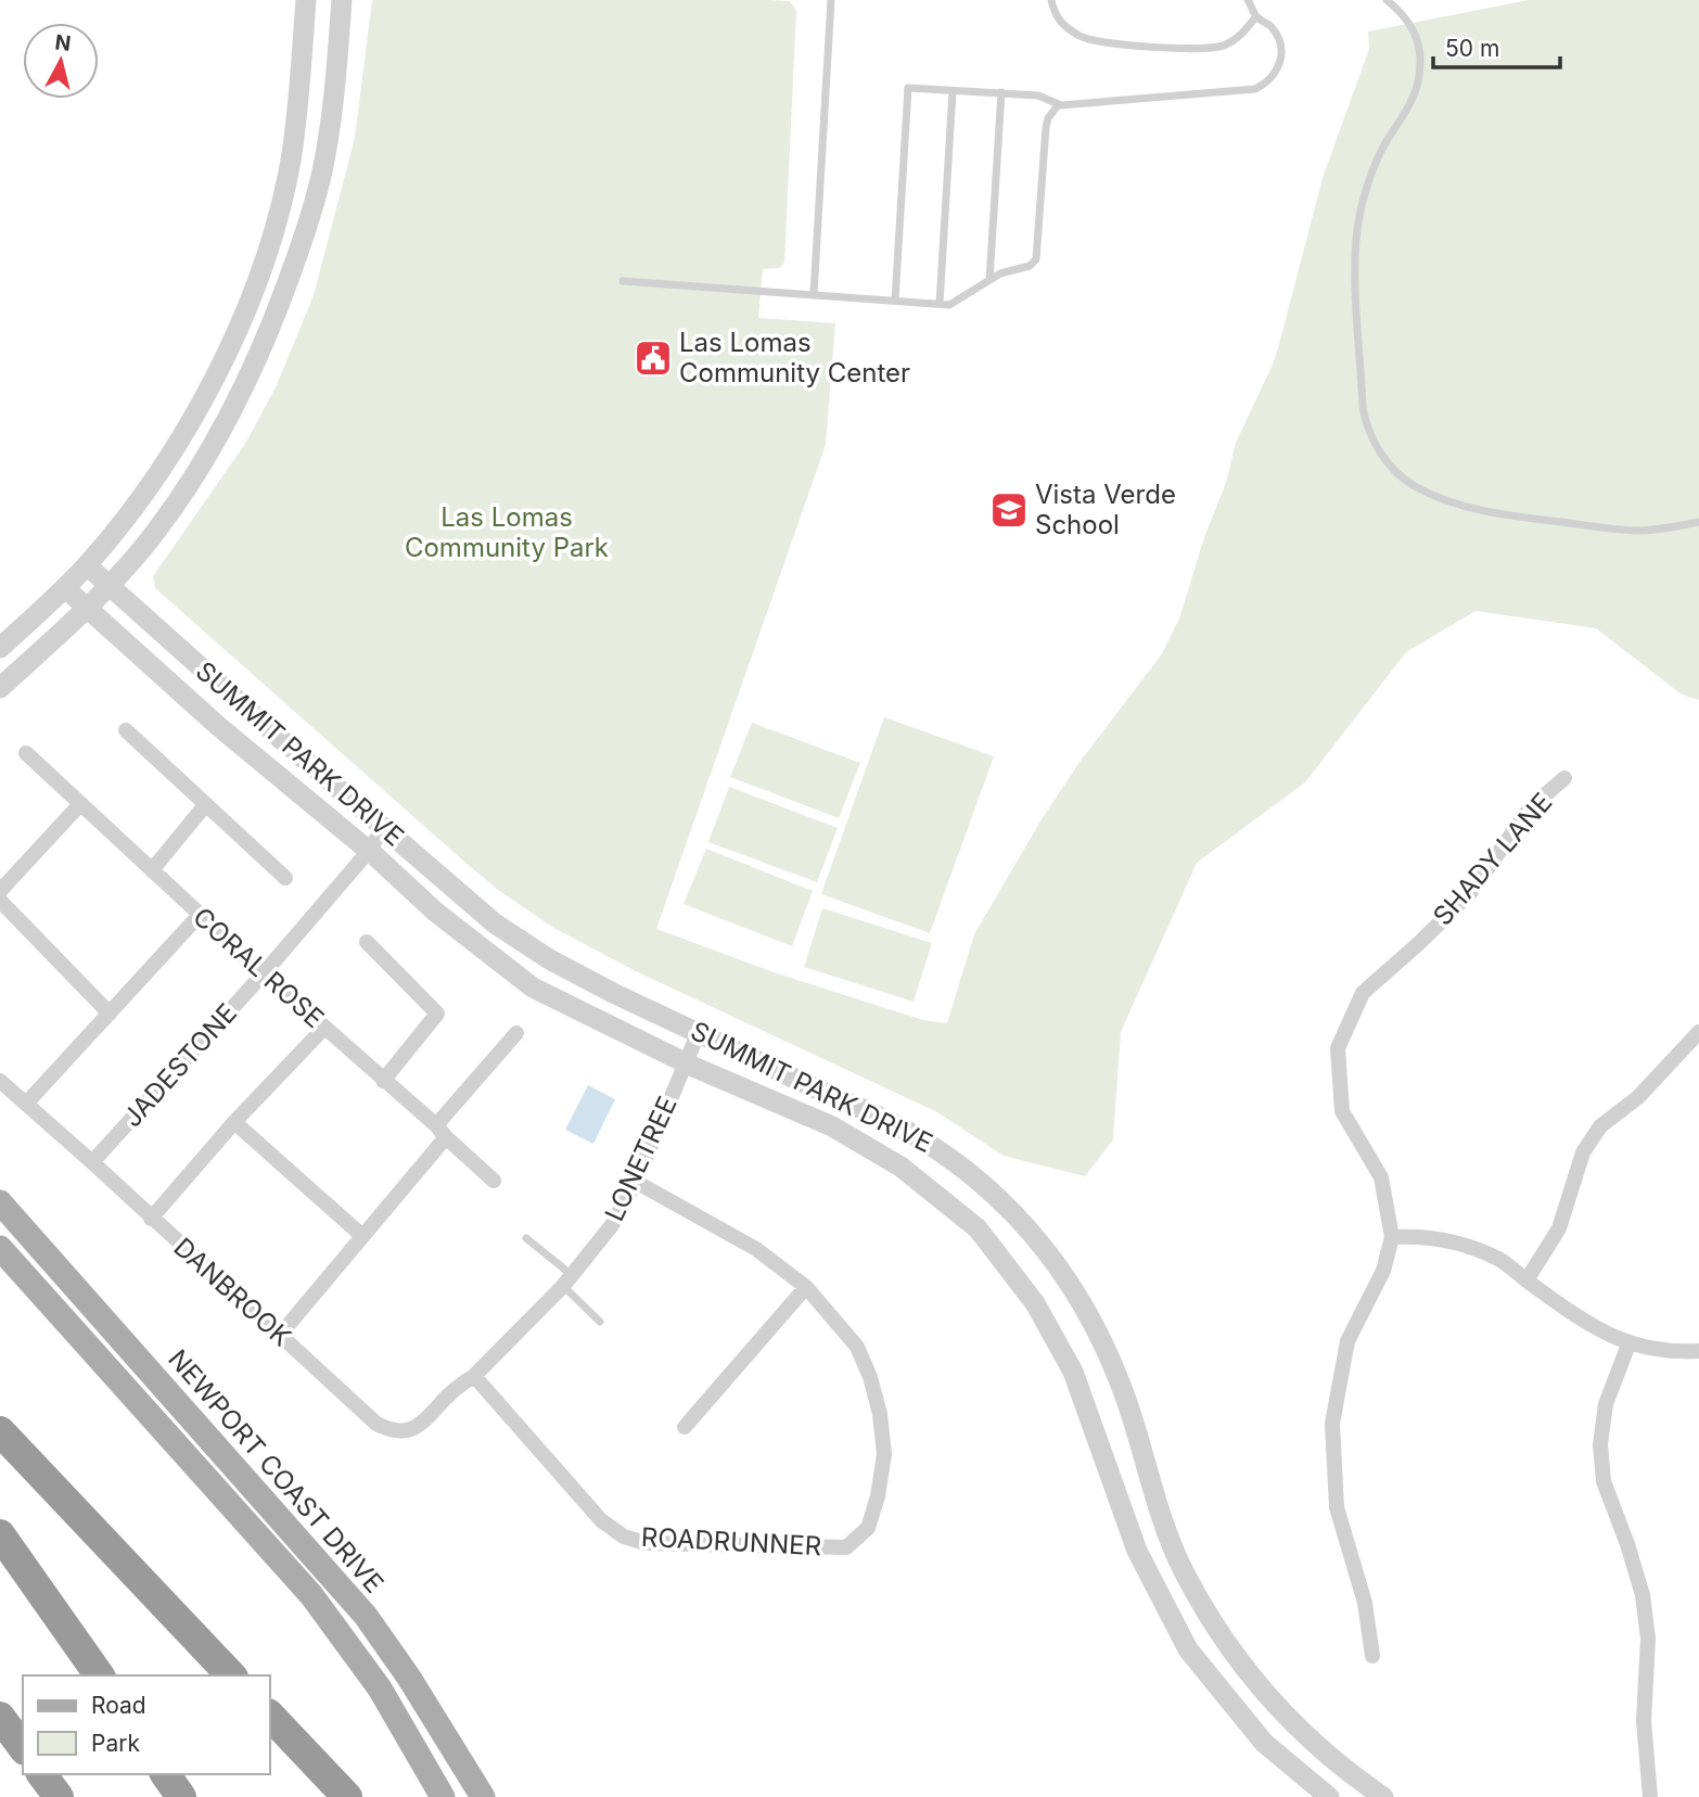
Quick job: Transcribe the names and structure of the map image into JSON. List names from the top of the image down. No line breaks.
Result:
{"streets":{"main road":["NEWPORT COAST DRIVE"],"street":["SUMMIT PARK DRIVE","SHADY LANE","CORAL ROSE","JADESTONE","LONETREE","DANBROOK","ROADRUNNER"]},"crossings":[["SUMMIT PARK DRIVE","JADESTONE"],["SUMMIT PARK DRIVE","LONETREE"],["CORAL ROSE","JADESTONE"],["JADESTONE","DANBROOK"],["LONETREE","DANBROOK"],["LONETREE","ROADRUNNER"],["DANBROOK","ROADRUNNER"]],"parks":["Las Lomas Community Park"],"places":{"public building":["Las Lomas Community Center"],"school or university":["Vista Verde School"]},"legend":["Road","Park"],"scale_bar":"50 m","north":"top"}
